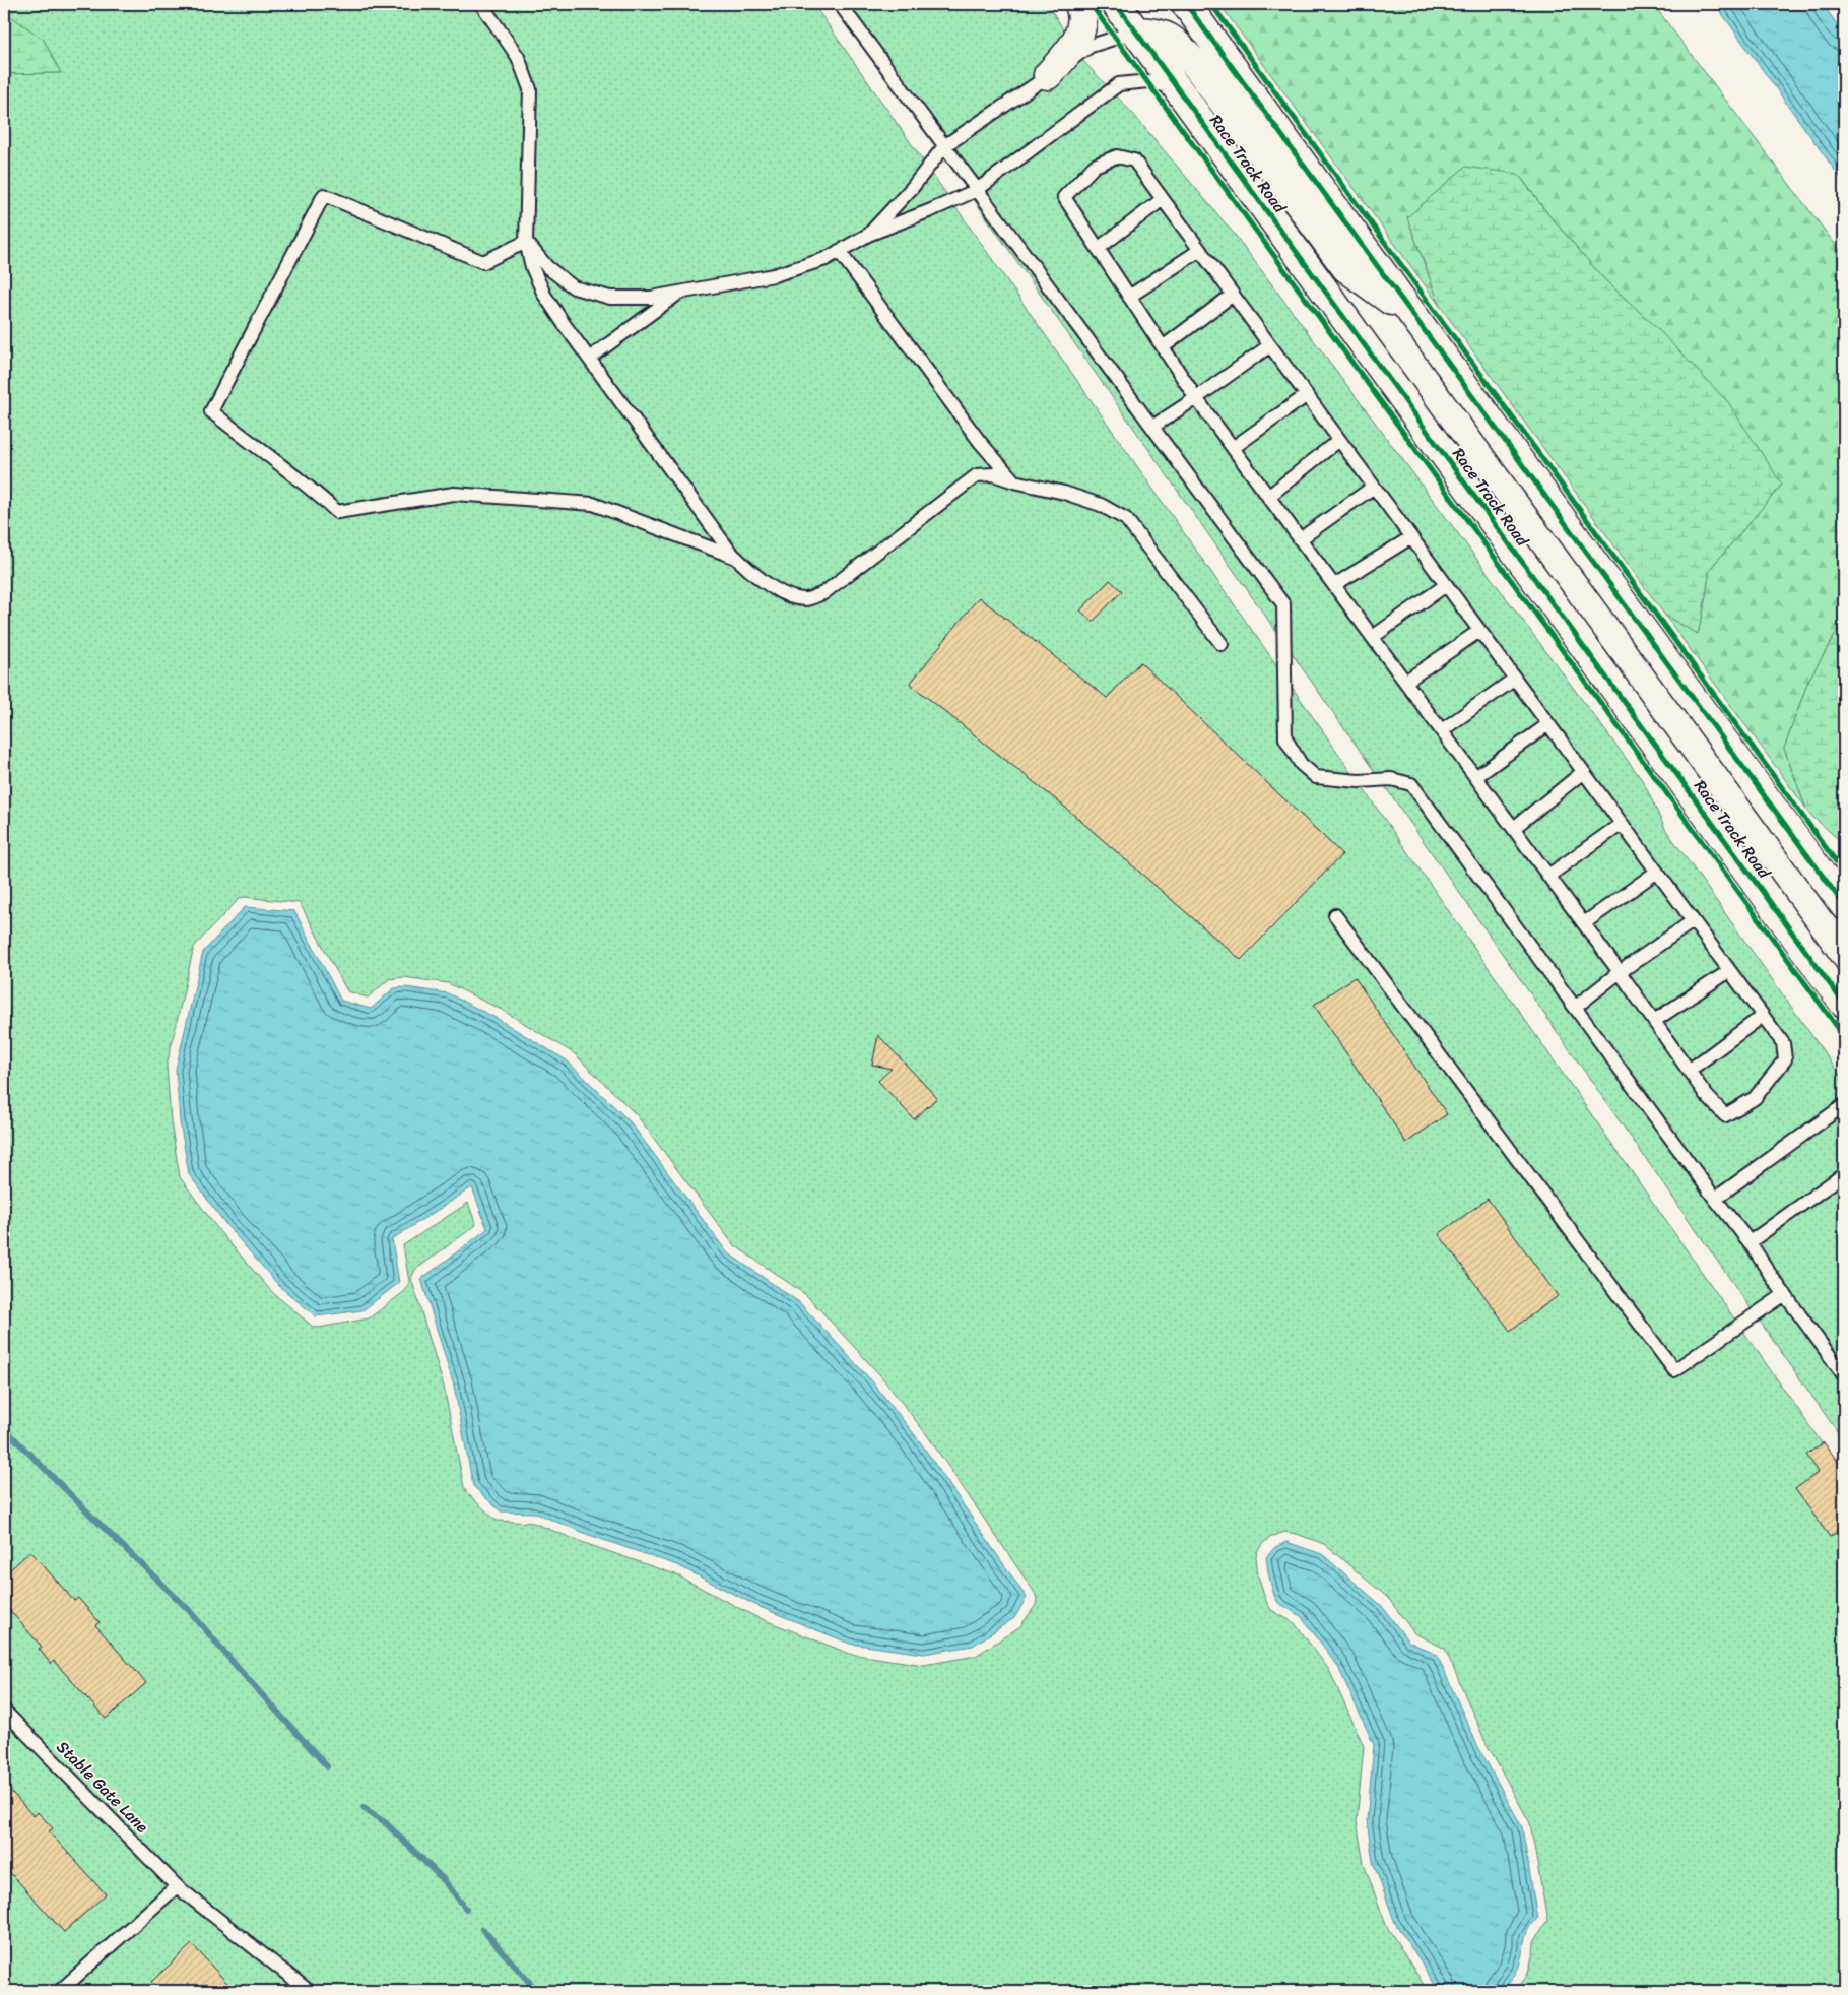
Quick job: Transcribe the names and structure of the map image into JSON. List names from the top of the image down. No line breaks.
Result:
{"streets":{"main road":["Race Track Road"],"lane":["Stable Gate Lane"]}}
